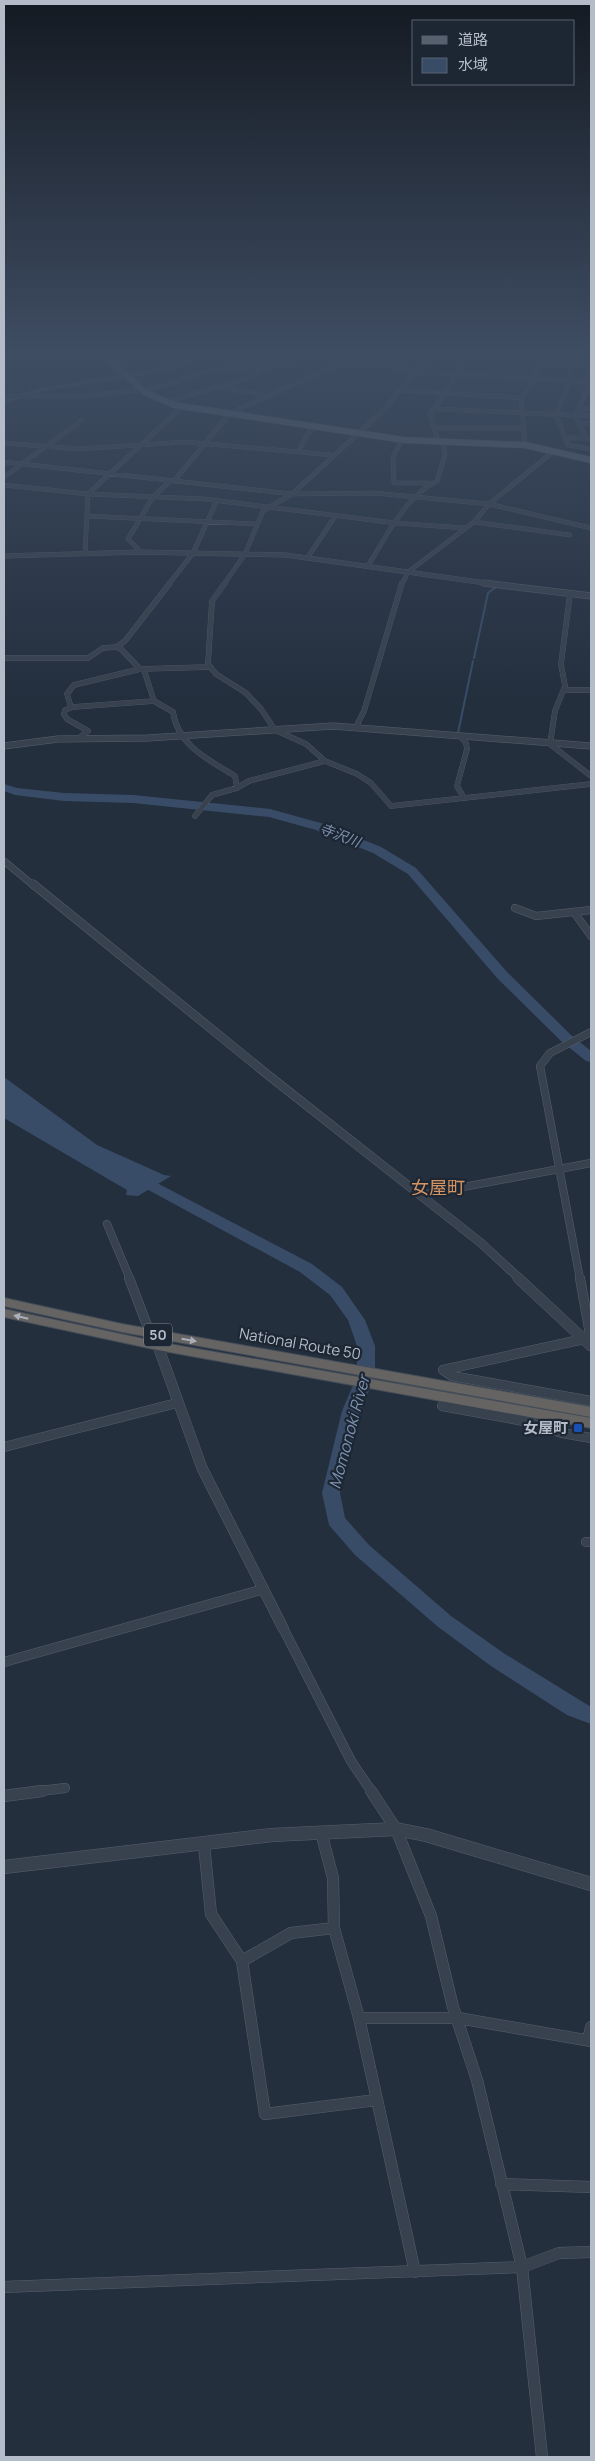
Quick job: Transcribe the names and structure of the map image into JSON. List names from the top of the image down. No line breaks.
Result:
{"streets":{"highway":["50","National Route 50"]},"districts":["女屋町"],"water":["寺沢川","Momonoki River"],"places":{"transit":["女屋町"]},"legend":["道路","水域"]}
